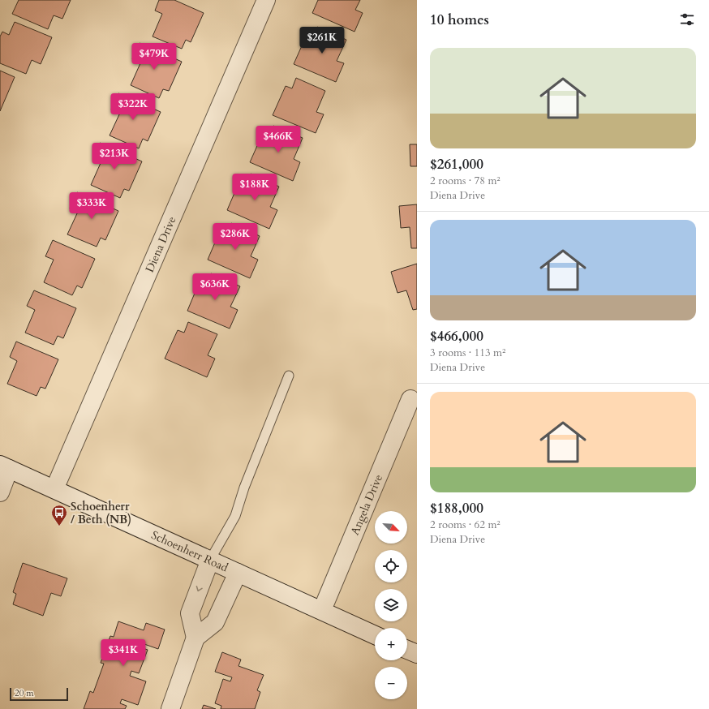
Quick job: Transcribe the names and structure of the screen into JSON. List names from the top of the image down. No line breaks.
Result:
{"streets":{"street":["Diena Drive","Angela Drive","Schoenherr Road"]},"crossings":[["Diena Drive","Schoenherr Road"],["Angela Drive","Schoenherr Road"]],"places":{"bus stop":["Schoenherr / Beth (NB)"]},"scale_bar":"20 m","north":"bottom right","page":{"heading":"10 homes","price":["$261K","$479K","$322K","$466K","$213K","$188K","$333K","$286K","$636K","$341K"],"list":[{"name":"$261,000","note":"2 rooms · 78 m² · Diena Drive"},{"name":"$466,000","note":"3 rooms · 113 m² · Diena Drive"},{"name":"$188,000","note":"2 rooms · 62 m² · Diena Drive"}],"map_buttons":["+","−"],"scale":"20 m"}}
